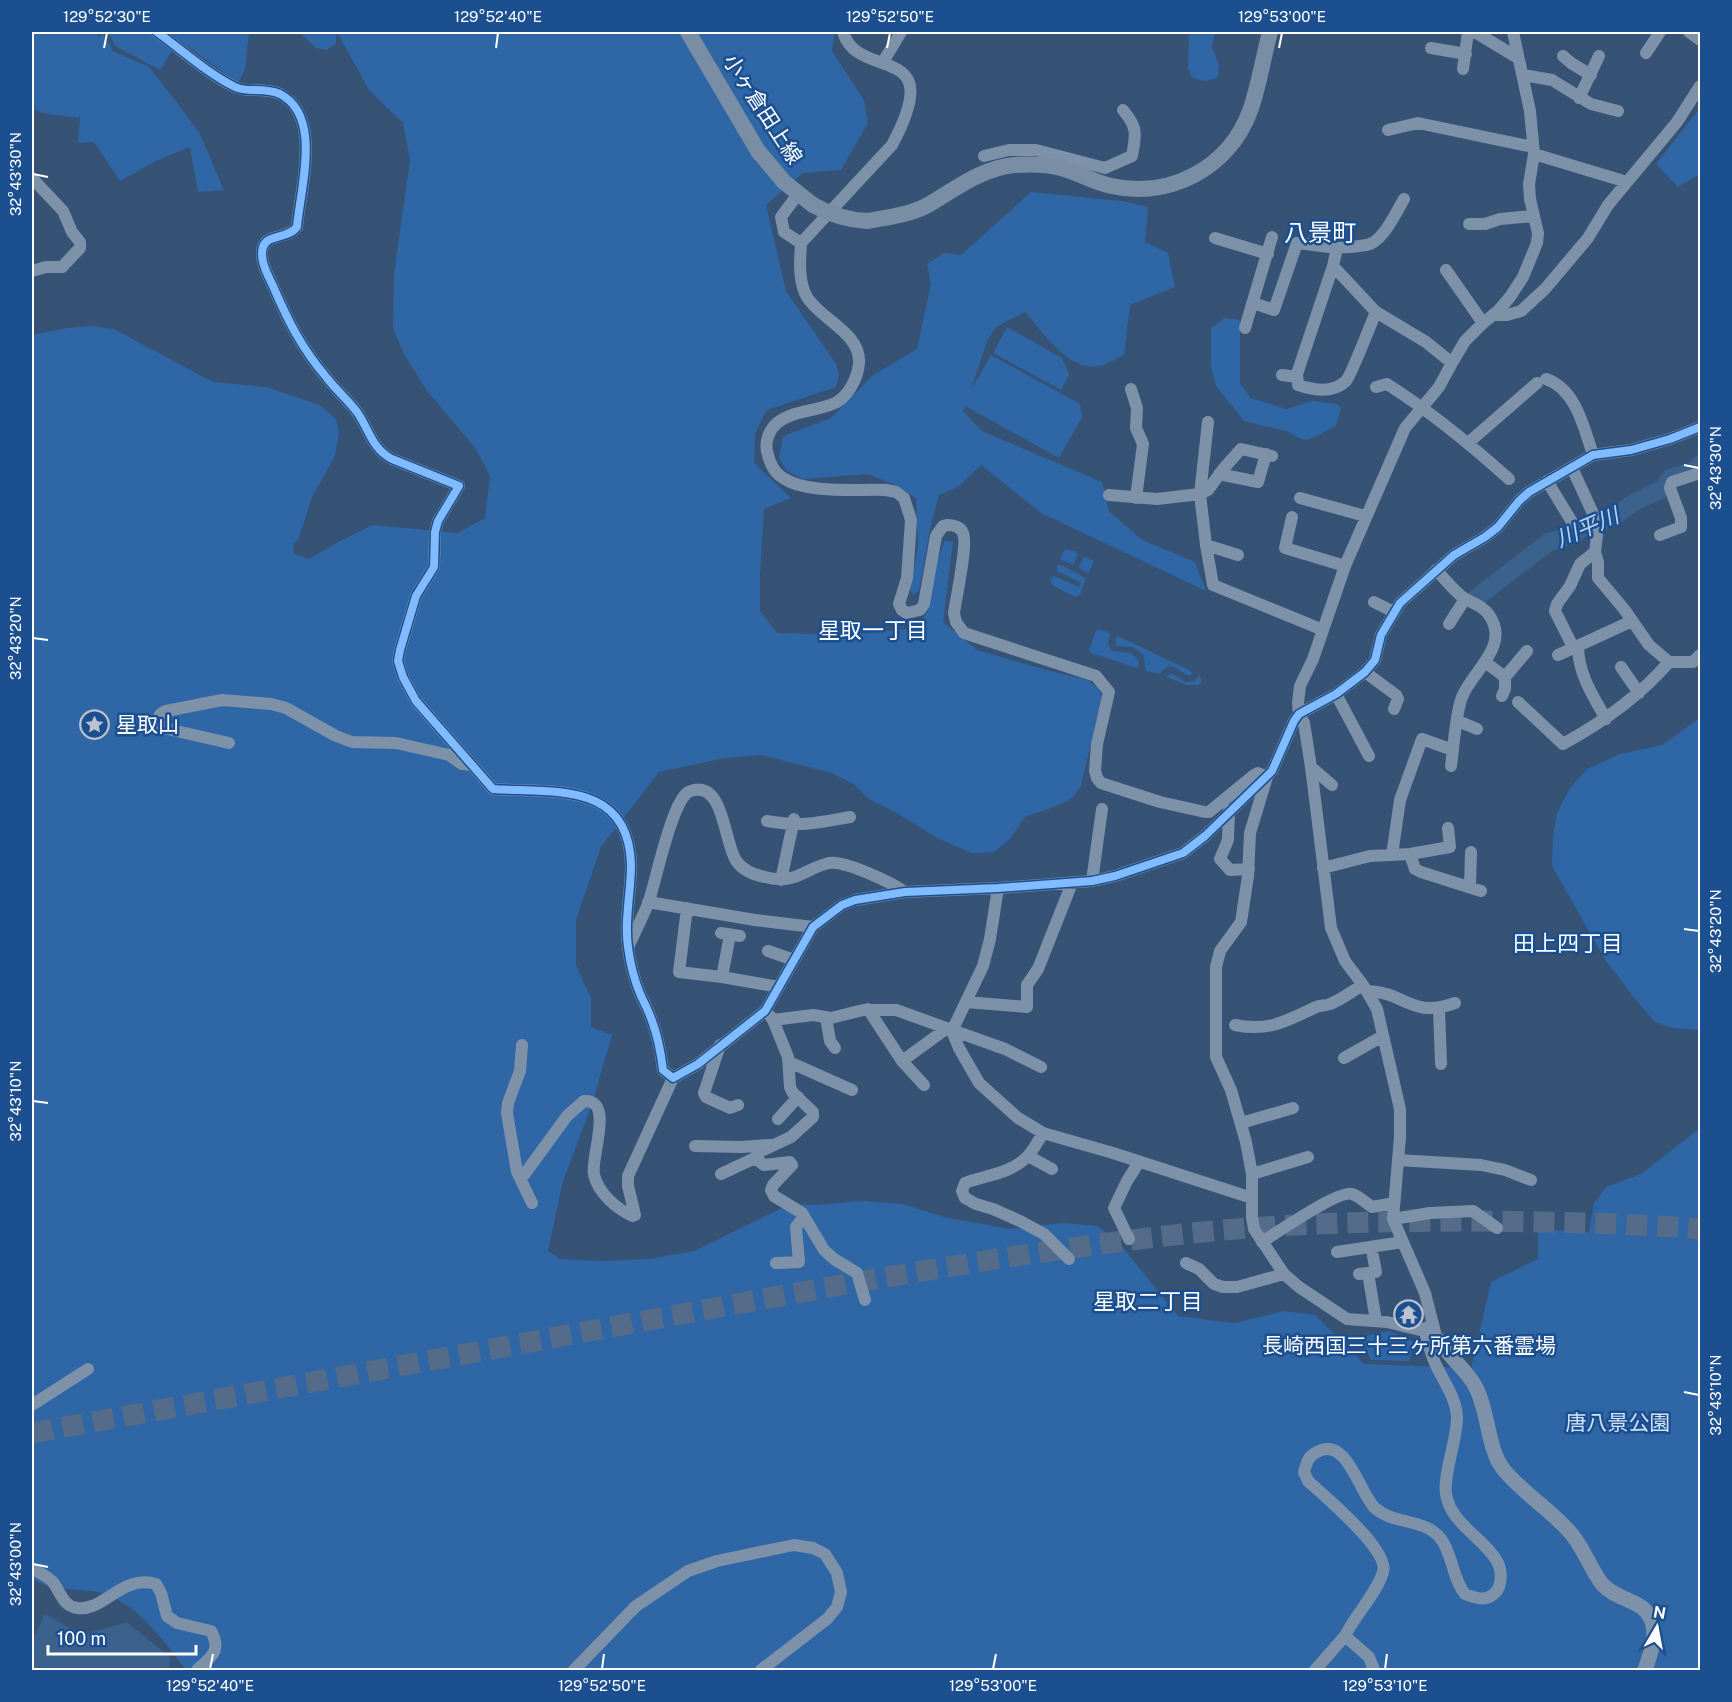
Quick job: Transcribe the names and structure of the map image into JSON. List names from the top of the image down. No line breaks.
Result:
{"streets":{"main road":["小ヶ倉田上線"]},"districts":["八景町","星取一丁目","田上四丁目","星取二丁目"],"water":["川平川"],"parks":["唐八景公園"],"places":{"place":["星取山"],"temple":["長崎西国三十三ヶ所第六番霊場"]},"scale_bar":"100 m","north":"top","coordinates":["129°52'30\"E","129°52'40\"E","129°52'50\"E","129°53'00\"E","32°43'30\"N","32°43'20\"N","32°43'10\"N","32°43'00\"N","129°53'10\"E"]}
